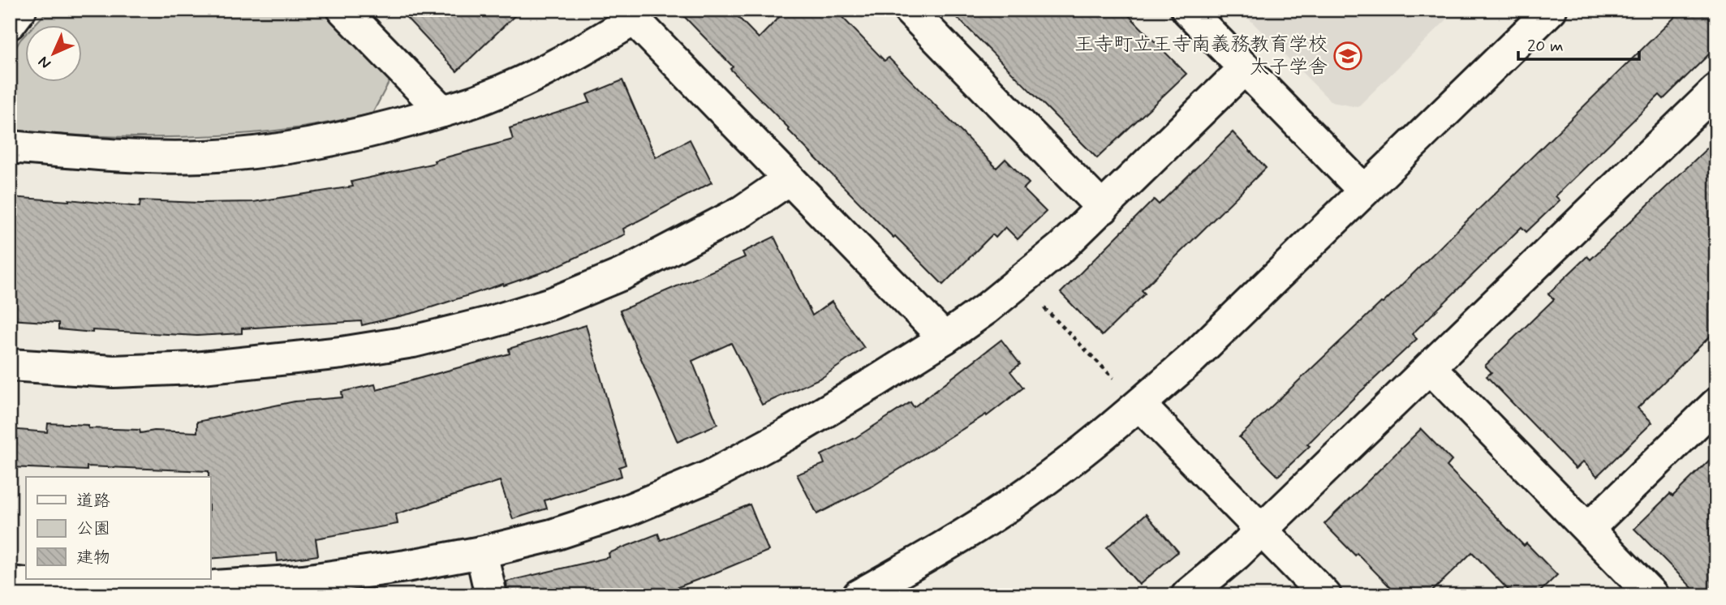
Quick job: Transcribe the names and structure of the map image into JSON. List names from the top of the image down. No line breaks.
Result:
{"places":{"school or university":["王寺町立王寺南義務教育学校 太子学舎"]},"legend":["道路","公園","建物"],"scale_bar":"20 m","north":"bottom left"}
